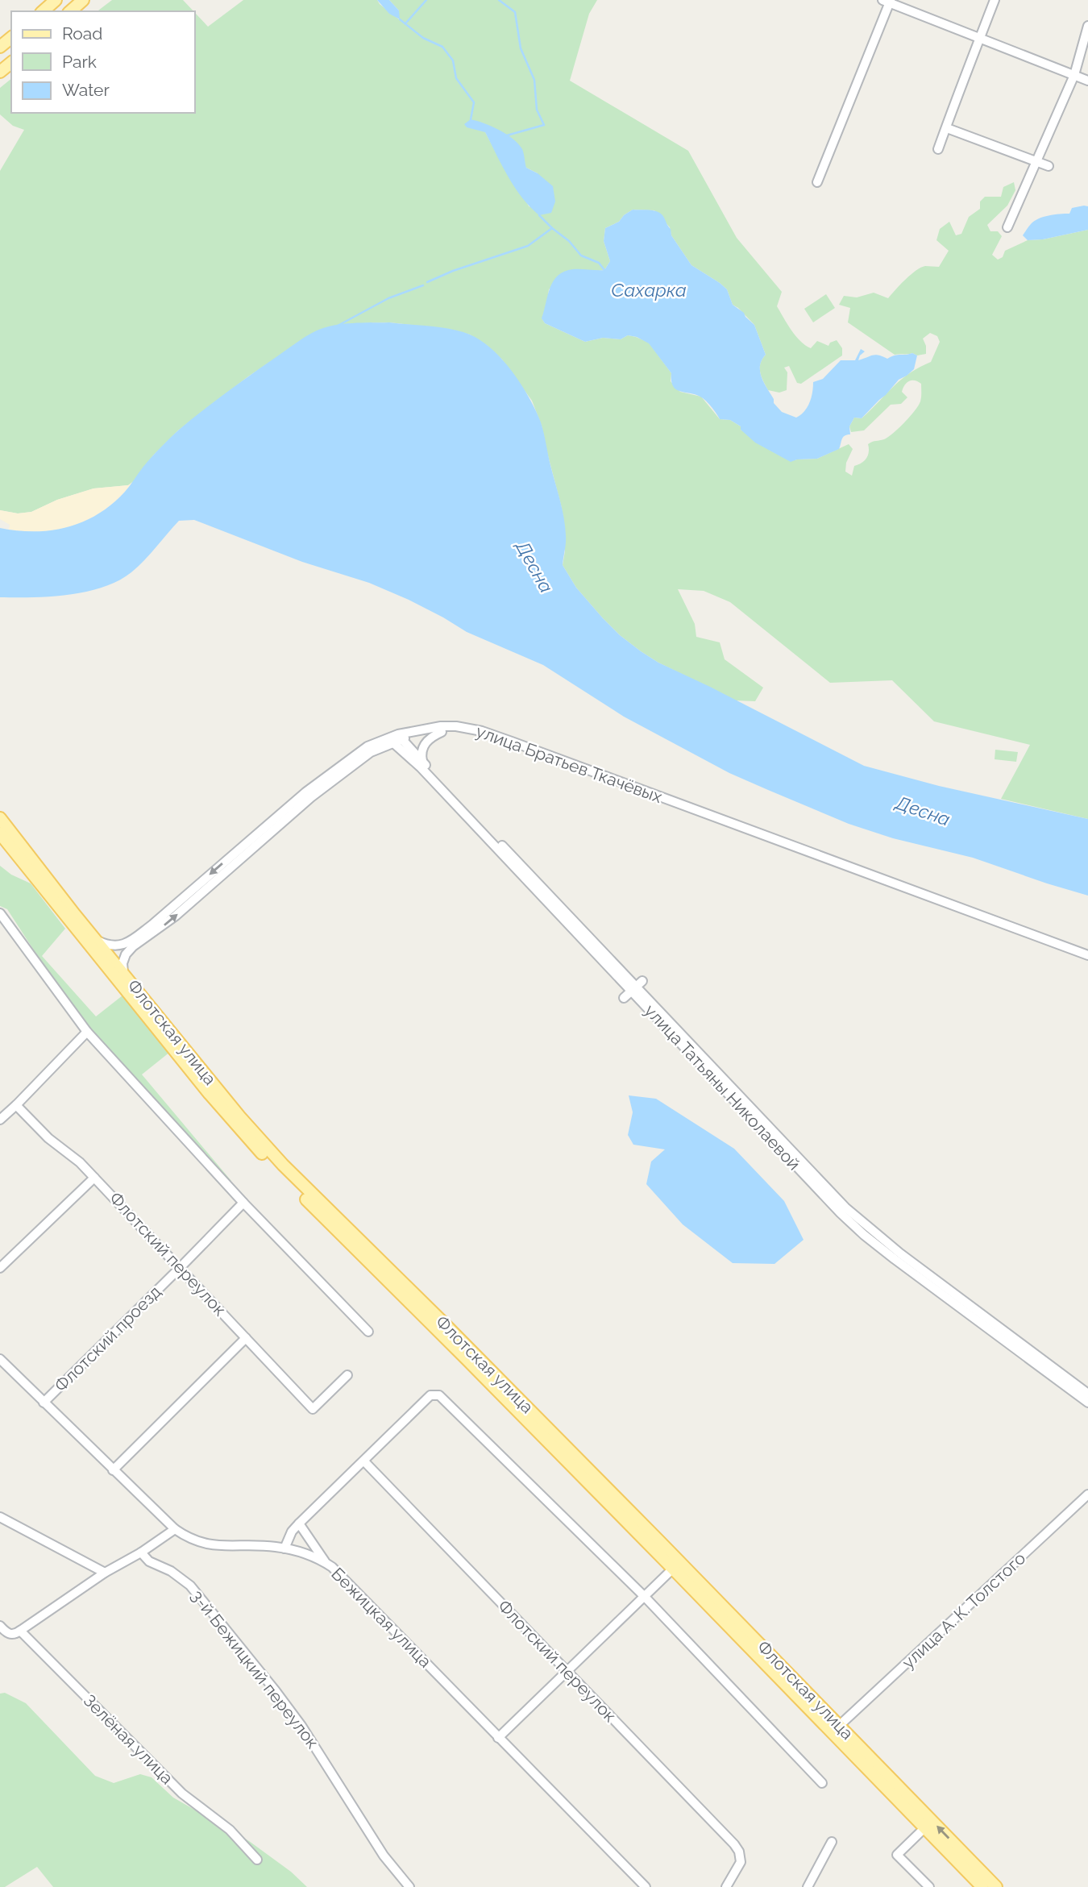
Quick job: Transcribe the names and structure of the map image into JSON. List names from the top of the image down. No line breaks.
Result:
{"streets":{"main road":["Флотская улица"],"street":["улица Братьев Ткачёвых","улица Татьяны Николаевой","Флотский переулок","Флотский проезд","улица А. К. Толстого","Бежицкая улица","3-й Бежицкий переулок","Зелёная улица"]},"crossings":[["улица Братьев Ткачёвых","Флотская улица"],["улица Братьев Ткачёвых","улица Татьяны Николаевой"],["Флотская улица","улица А. К. Толстого"],["Флотский переулок","Флотский проезд"],["Флотский проезд","Бежицкая улица"]],"water":["Сахарка","Десна"],"legend":["Road","Park","Water"]}
